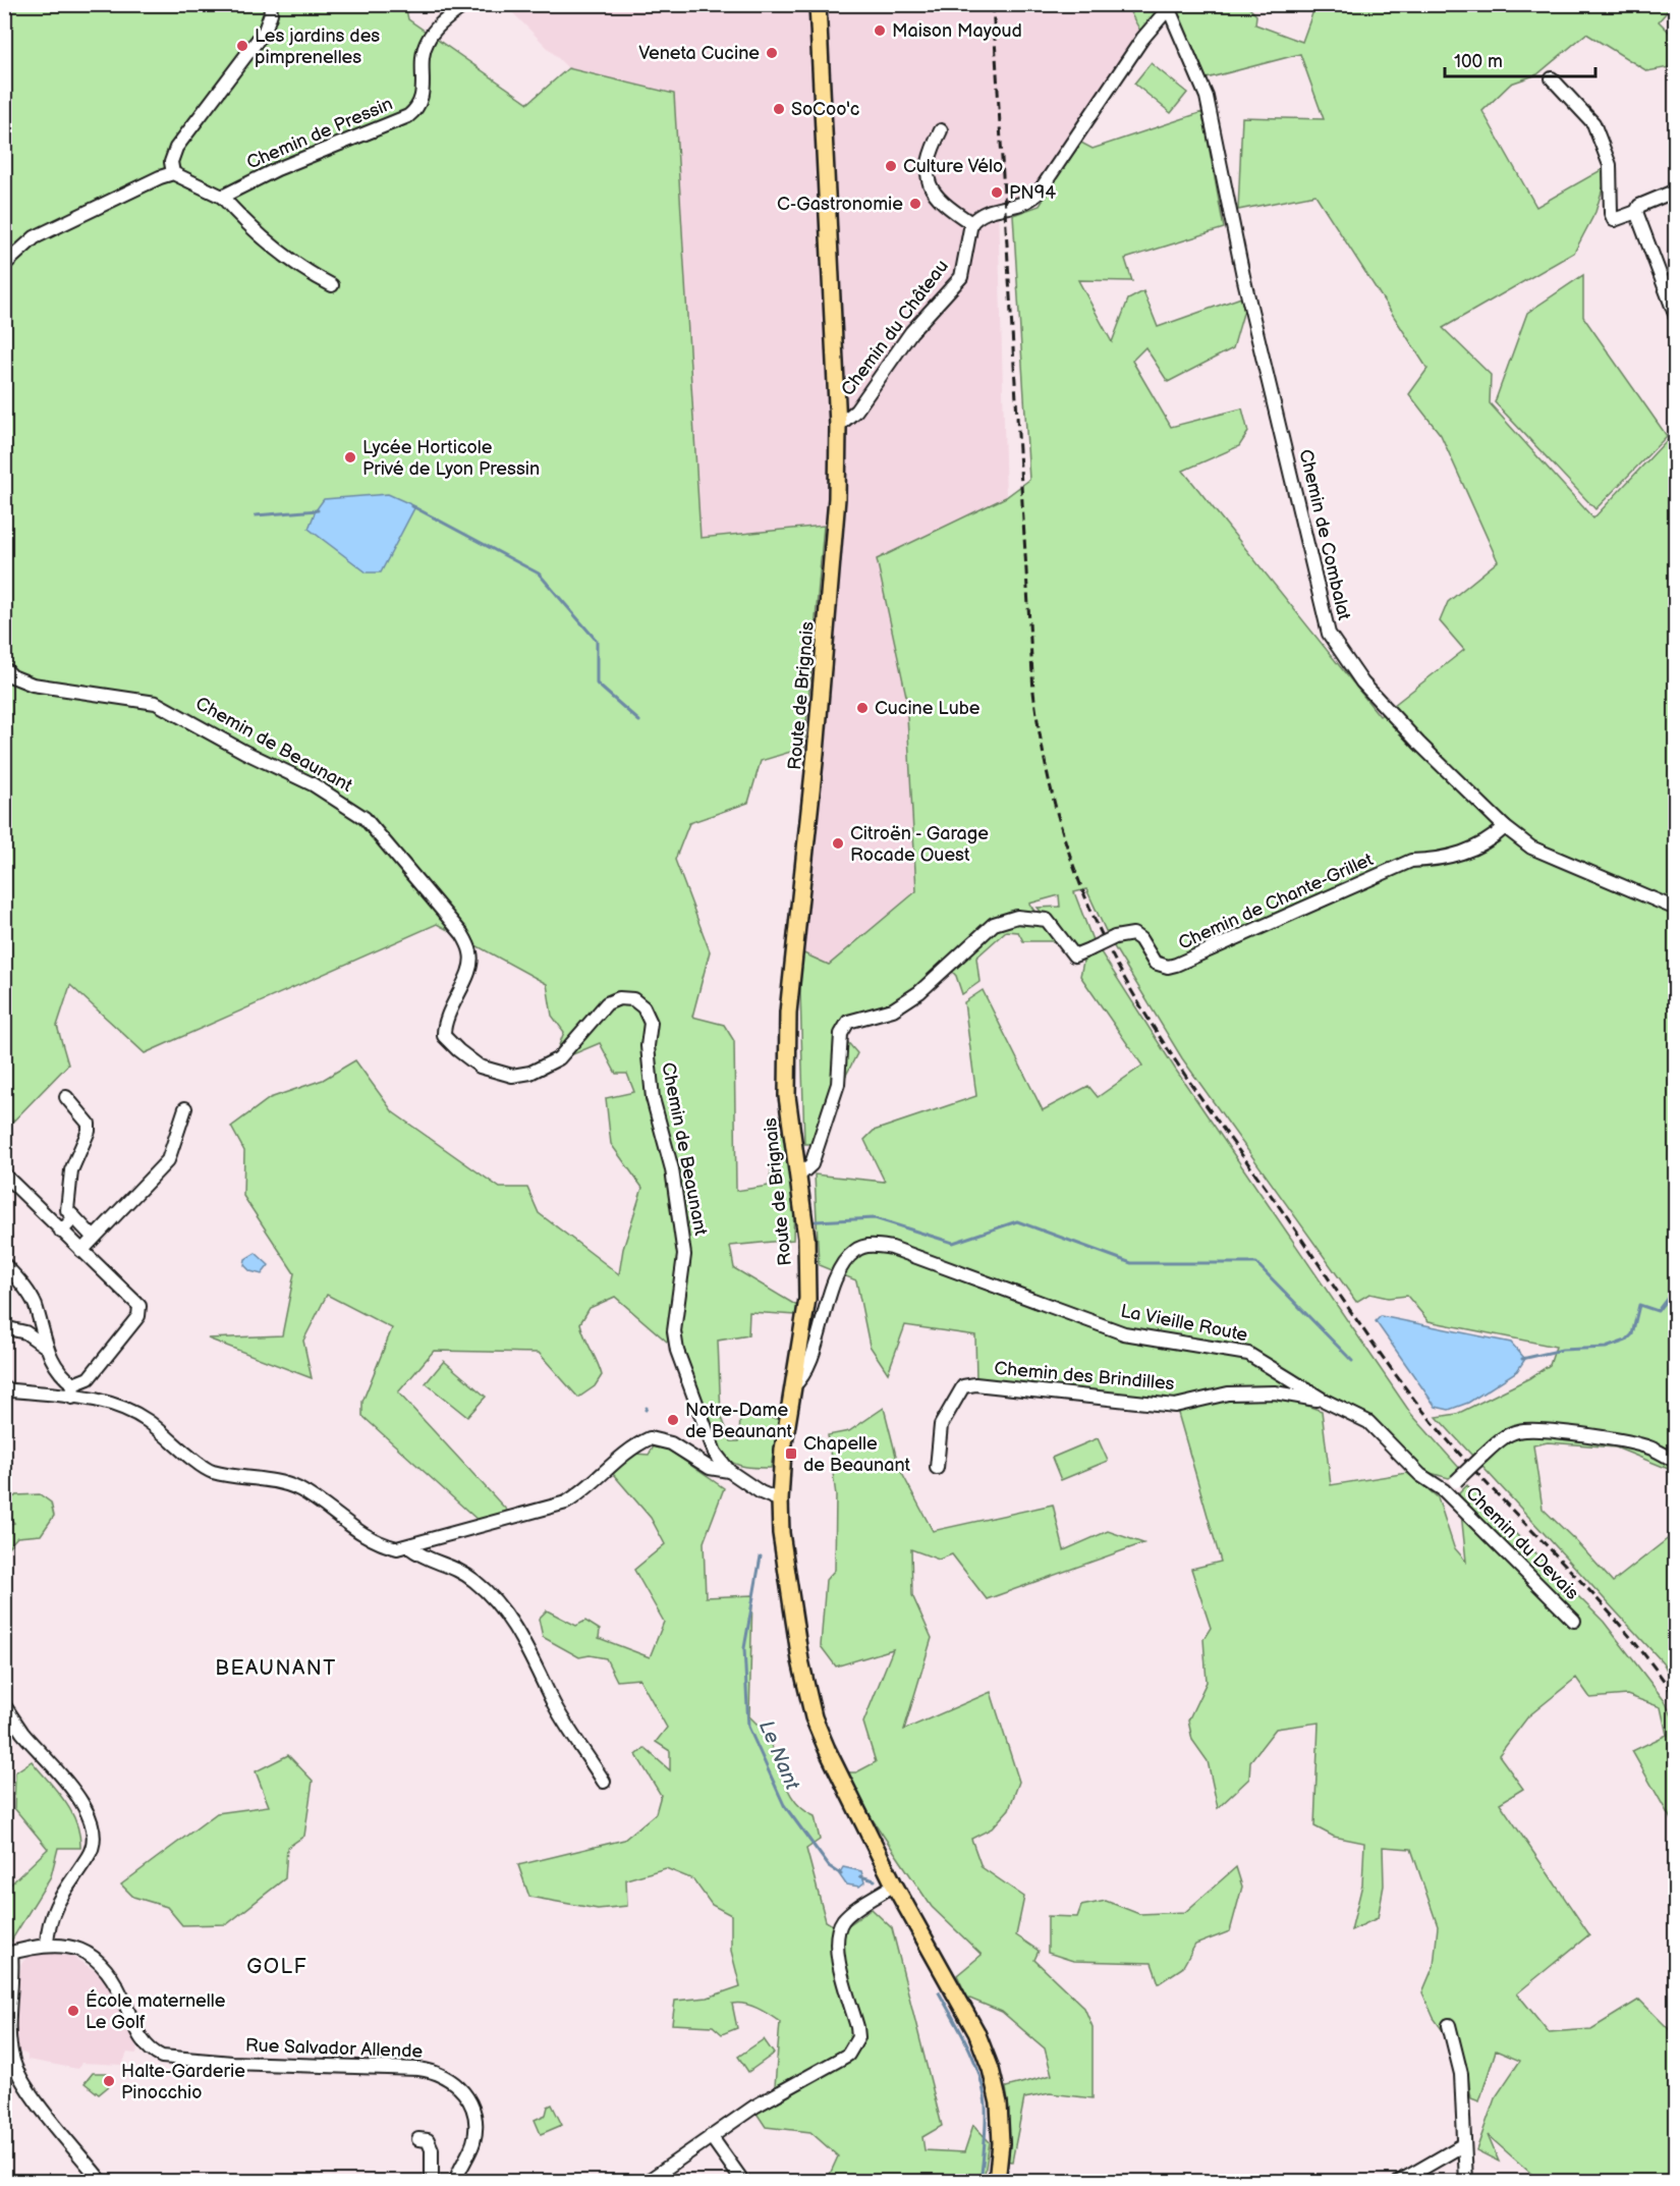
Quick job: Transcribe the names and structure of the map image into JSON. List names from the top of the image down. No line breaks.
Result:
{"streets":{"main road":["Route de Brignais"],"street":["Chemin de Pressin","Chemin du Château","Chemin de Combalat","Chemin de Beaunant","Chemin de Chante-Grillet","La Vieille Route","Chemin des Brindilles","Chemin du Devais","Rue Salvador Allende"]},"crossings":[["Chemin du Château","Route de Brignais"],["Chemin de Combalat","Chemin de Chante-Grillet"],["Route de Brignais","Chemin de Beaunant"],["Route de Brignais","Chemin de Chante-Grillet"],["Route de Brignais","La Vieille Route"],["La Vieille Route","Chemin des Brindilles"],["La Vieille Route","Chemin du Devais"]],"districts":["BEAUNANT","GOLF"],"water":["Le Nant"],"places":{"other":["Maison Mayoud","Les jardins des pimprenelles","Veneta Cucine","SoCoo'c","Culture Vélo","PN94","C-Gastronomie","Lycée Horticole Privé de Lyon Pressin","Cucine Lube","Citroën - Garage Rocade Ouest","Notre-Dame de Beaunant","École maternelle Le Golf","Halte-Garderie Pinocchio"],"transit":["Chapelle de Beaunant"]},"scale_bar":"100 m"}
